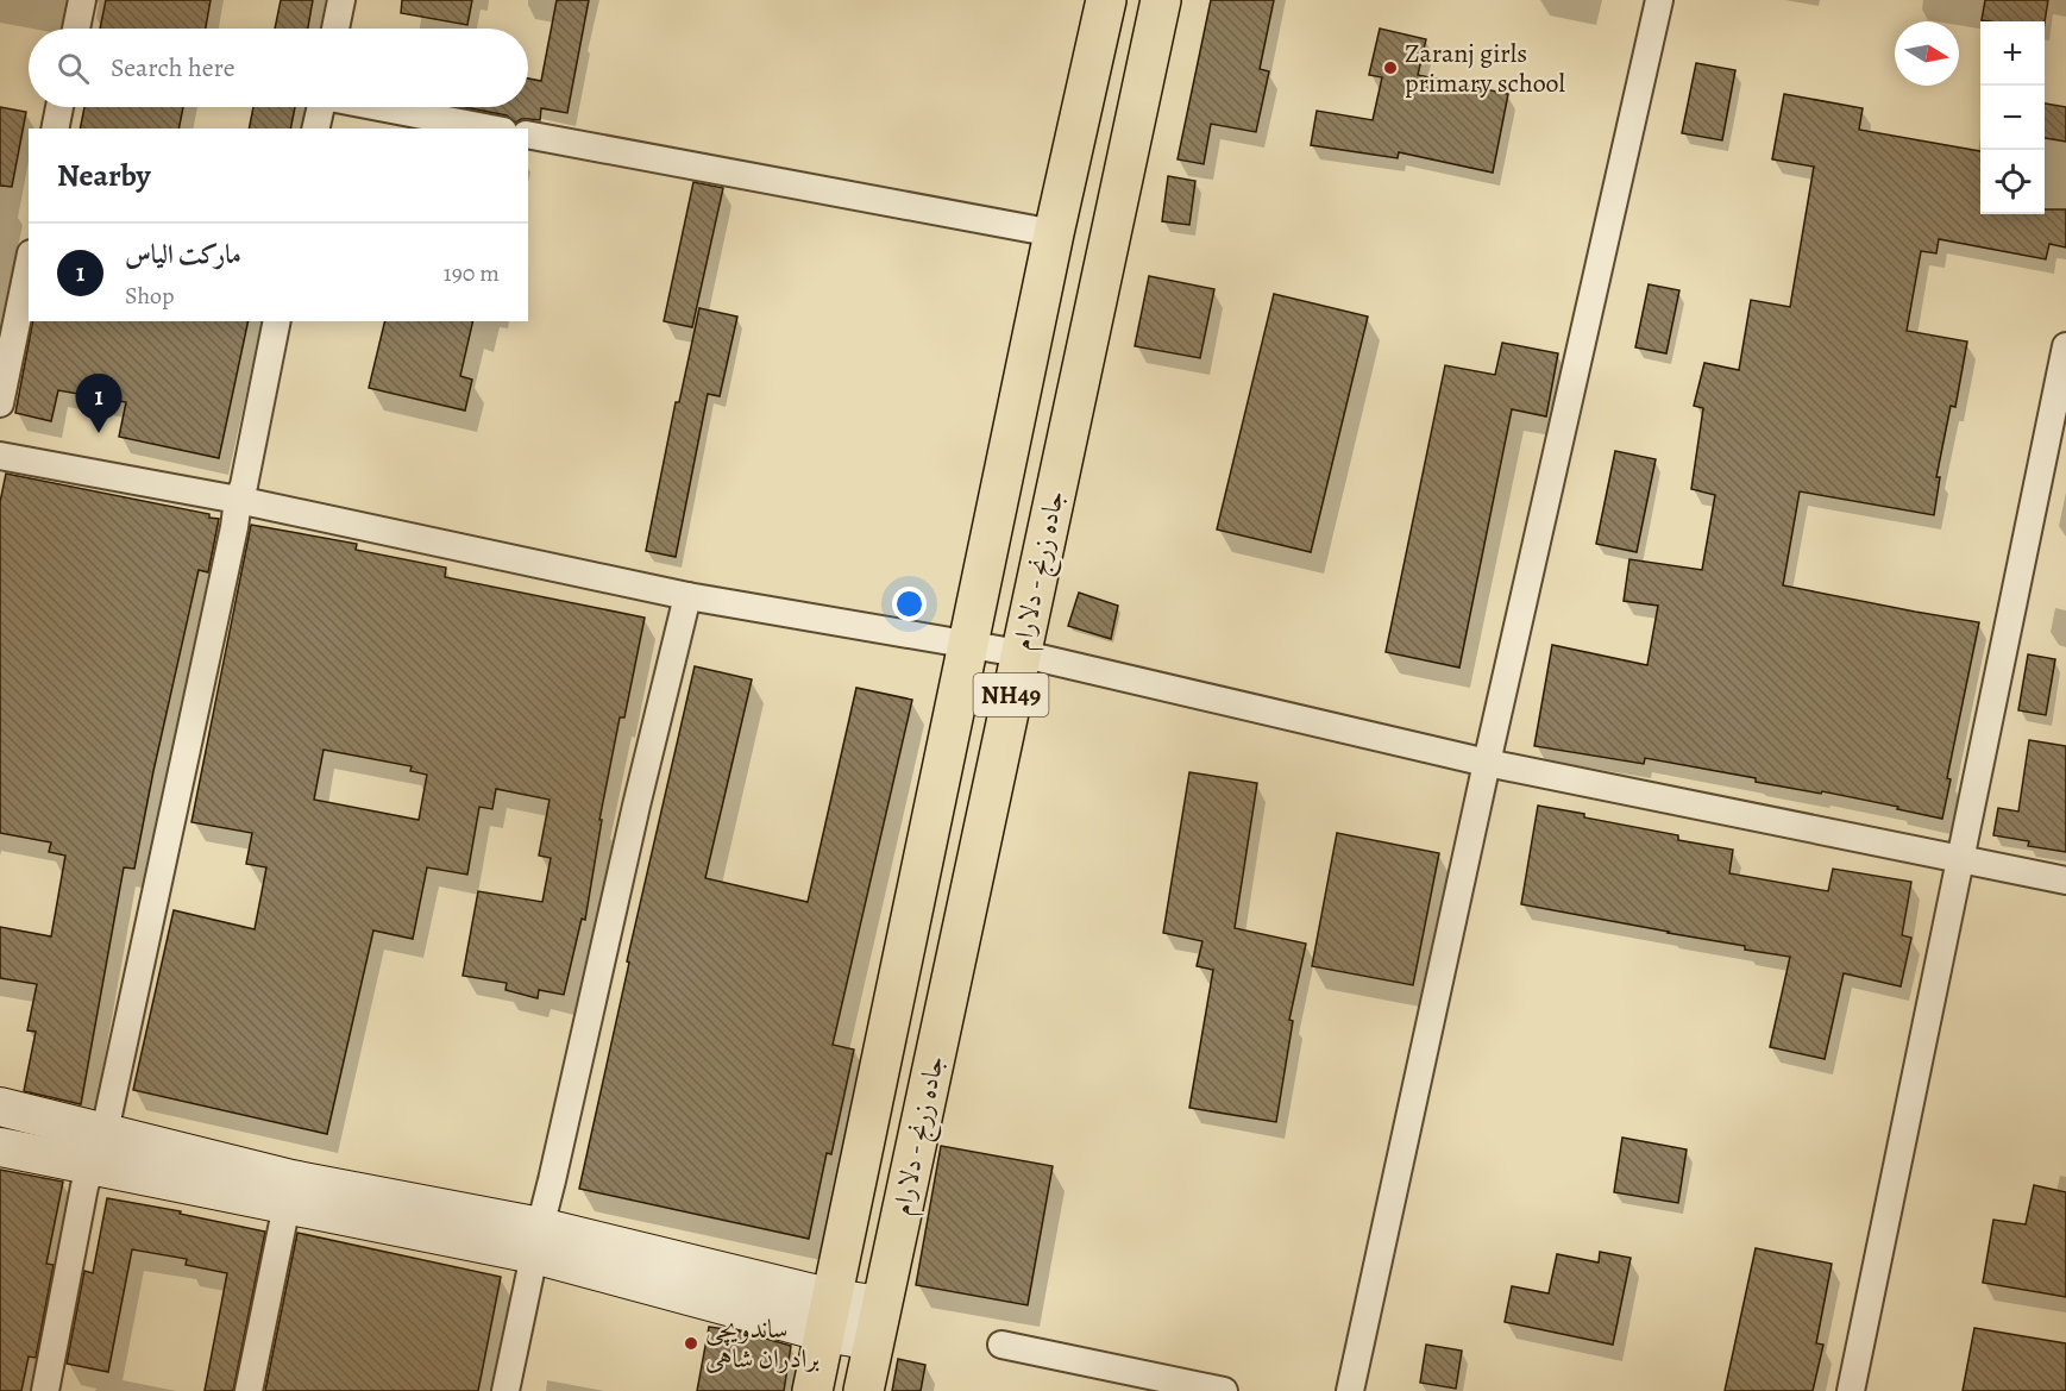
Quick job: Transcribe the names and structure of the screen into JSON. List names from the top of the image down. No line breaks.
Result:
{"streets":{"highway":["جاده زرنج - دلارام","NH49"]},"places":["Zaranj girls primary school","ساندویچی برادران شاهی"],"north":"right","page":{"map_buttons":["+","−"],"search":"Search here","heading":"Nearby","list":[{"mark":"1","name":"مارکت الیاس","note":"Shop","value":"190 m"}],"pins":"1"}}
